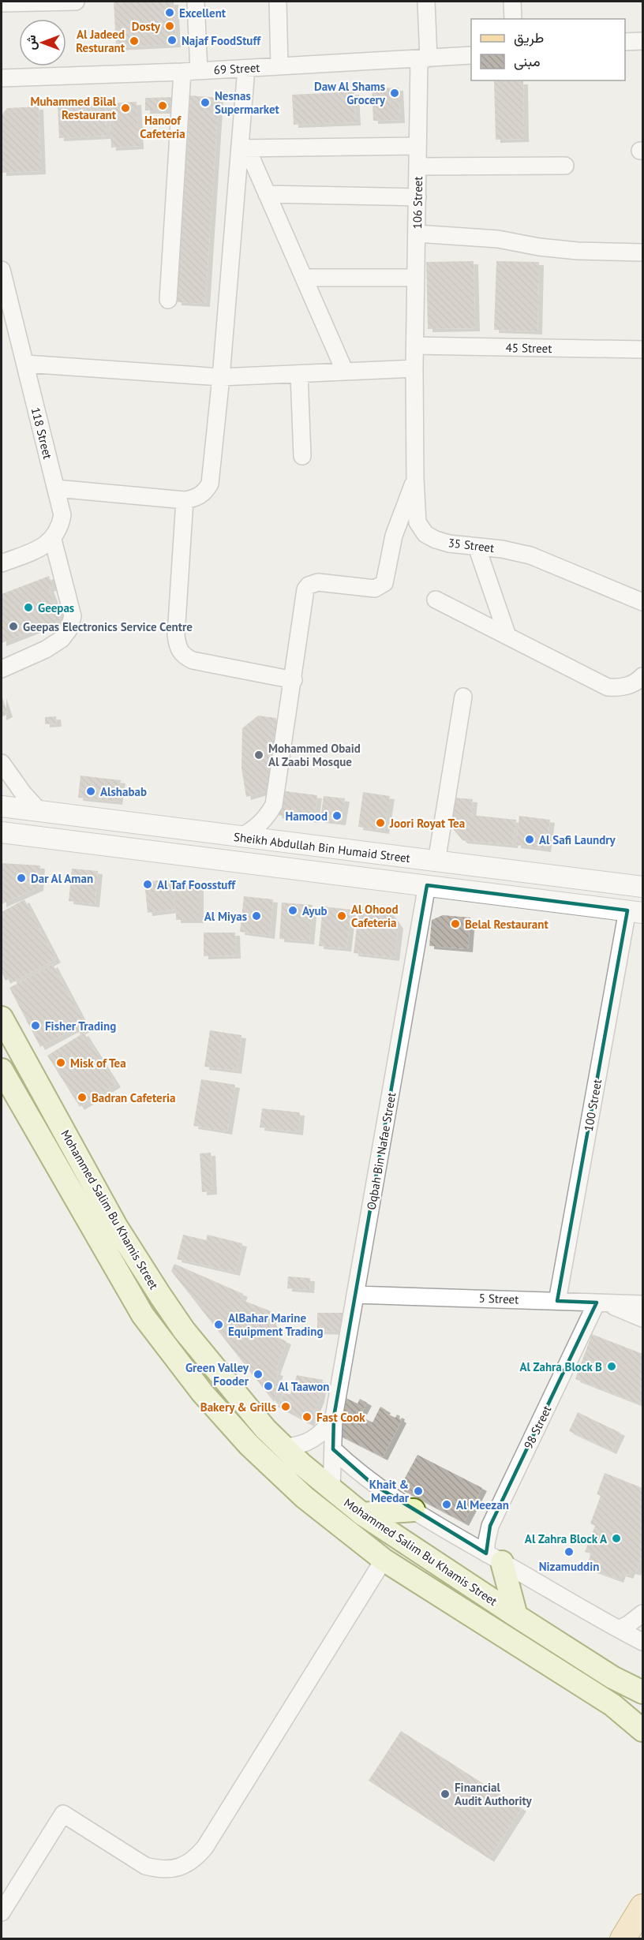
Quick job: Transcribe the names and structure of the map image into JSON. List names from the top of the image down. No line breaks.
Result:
{"streets":{"main road":["Mohammed Salim Bu Khamis Street"],"street":["69 Street","106 Street","45 Street","118 Street","35 Street","Sheikh Abdullah Bin Humaid Street","100 Street","Oqbah Bin Nafae Street","5 Street","98 Street"]},"crossings":[["69 Street","106 Street"],["106 Street","45 Street"],["106 Street","35 Street"],["45 Street","35 Street"],["Sheikh Abdullah Bin Humaid Street","100 Street"],["Sheikh Abdullah Bin Humaid Street","Oqbah Bin Nafae Street"],["100 Street","5 Street"],["Oqbah Bin Nafae Street","Mohammed Salim Bu Khamis Street"],["Oqbah Bin Nafae Street","5 Street"],["5 Street","98 Street"]],"places":["Excellent","Dosty","Najaf FoodStuff","Al Jadeed Resturant","Daw Al Shams Grocery","Nesnas Supermarket","Hanoof Cafeteria","Muhammed Bilal Restaurant","Geepas","Geepas Electronics Service Centre","Mohammed Obaid Al Zaabi Mosque","Alshabab","Hamood","Joori Royat Tea","Al Safi Laundry","Dar Al Aman","Al Taf Foosstuff","Ayub","Al Miyas","Al Ohood Cafeteria","Belal Restaurant","Fisher Trading","Misk of Tea","Badran Cafeteria","AlBahar Marine Equipment Trading","Al Zahra Block B","Green Valley Fooder","Al Taawon","Bakery & Grills","Fast Cook","Khait & Meedar","Al Meezan","Al Zahra Block A","Nizamuddin","Financial Audit Authority"],"legend":["طريق","مبنى"],"north":"left"}
